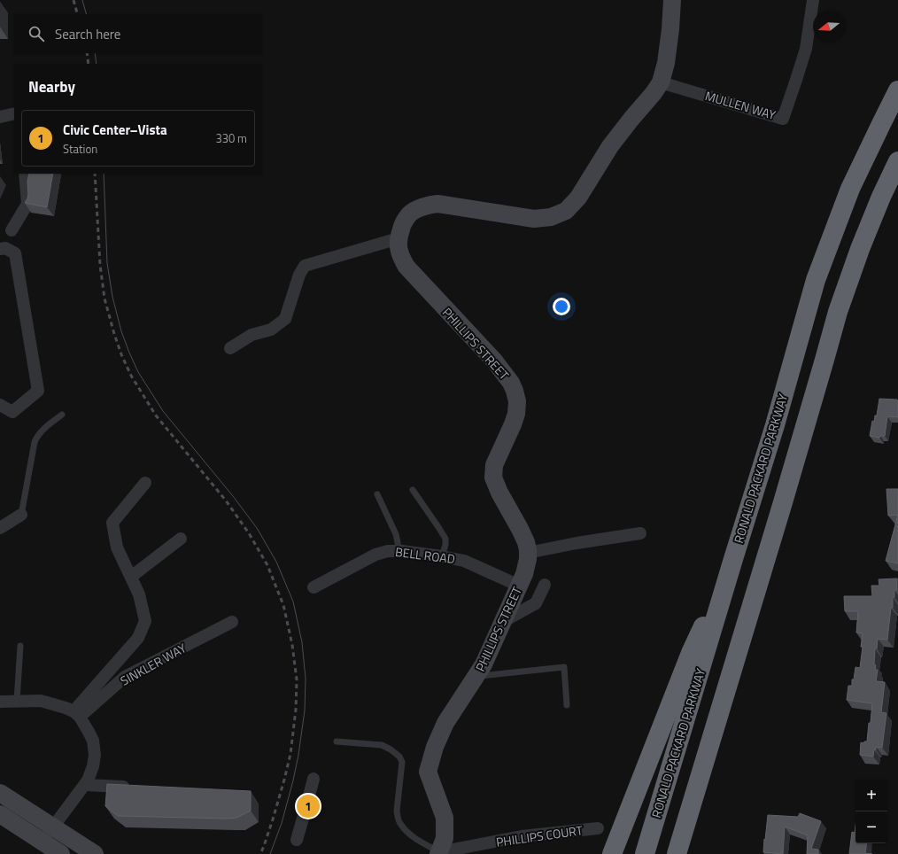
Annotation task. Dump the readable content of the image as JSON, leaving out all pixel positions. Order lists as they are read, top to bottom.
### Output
{
  "streets": {
    "highway": ["RONALD PACKARD PARKWAY"],
    "street": [
      "MULLEN WAY",
      "PHILLIPS STREET",
      "BELL ROAD",
      "SINKLER WAY",
      "PHILLIPS COURT"
    ]
  },
  "crossings": [
    ["MULLEN WAY", "PHILLIPS STREET"],
    ["PHILLIPS STREET", "BELL ROAD"],
    ["PHILLIPS STREET", "PHILLIPS COURT"]
  ],
  "north": "left",
  "page": {
    "search": "Search here",
    "heading": "Nearby",
    "list": [
      {
        "mark": "1",
        "name": "Civic Center–Vista",
        "note": "Station",
        "value": "330 m"
      }
    ],
    "map_buttons": ["+", "−"],
    "pins": "1"
  }
}
